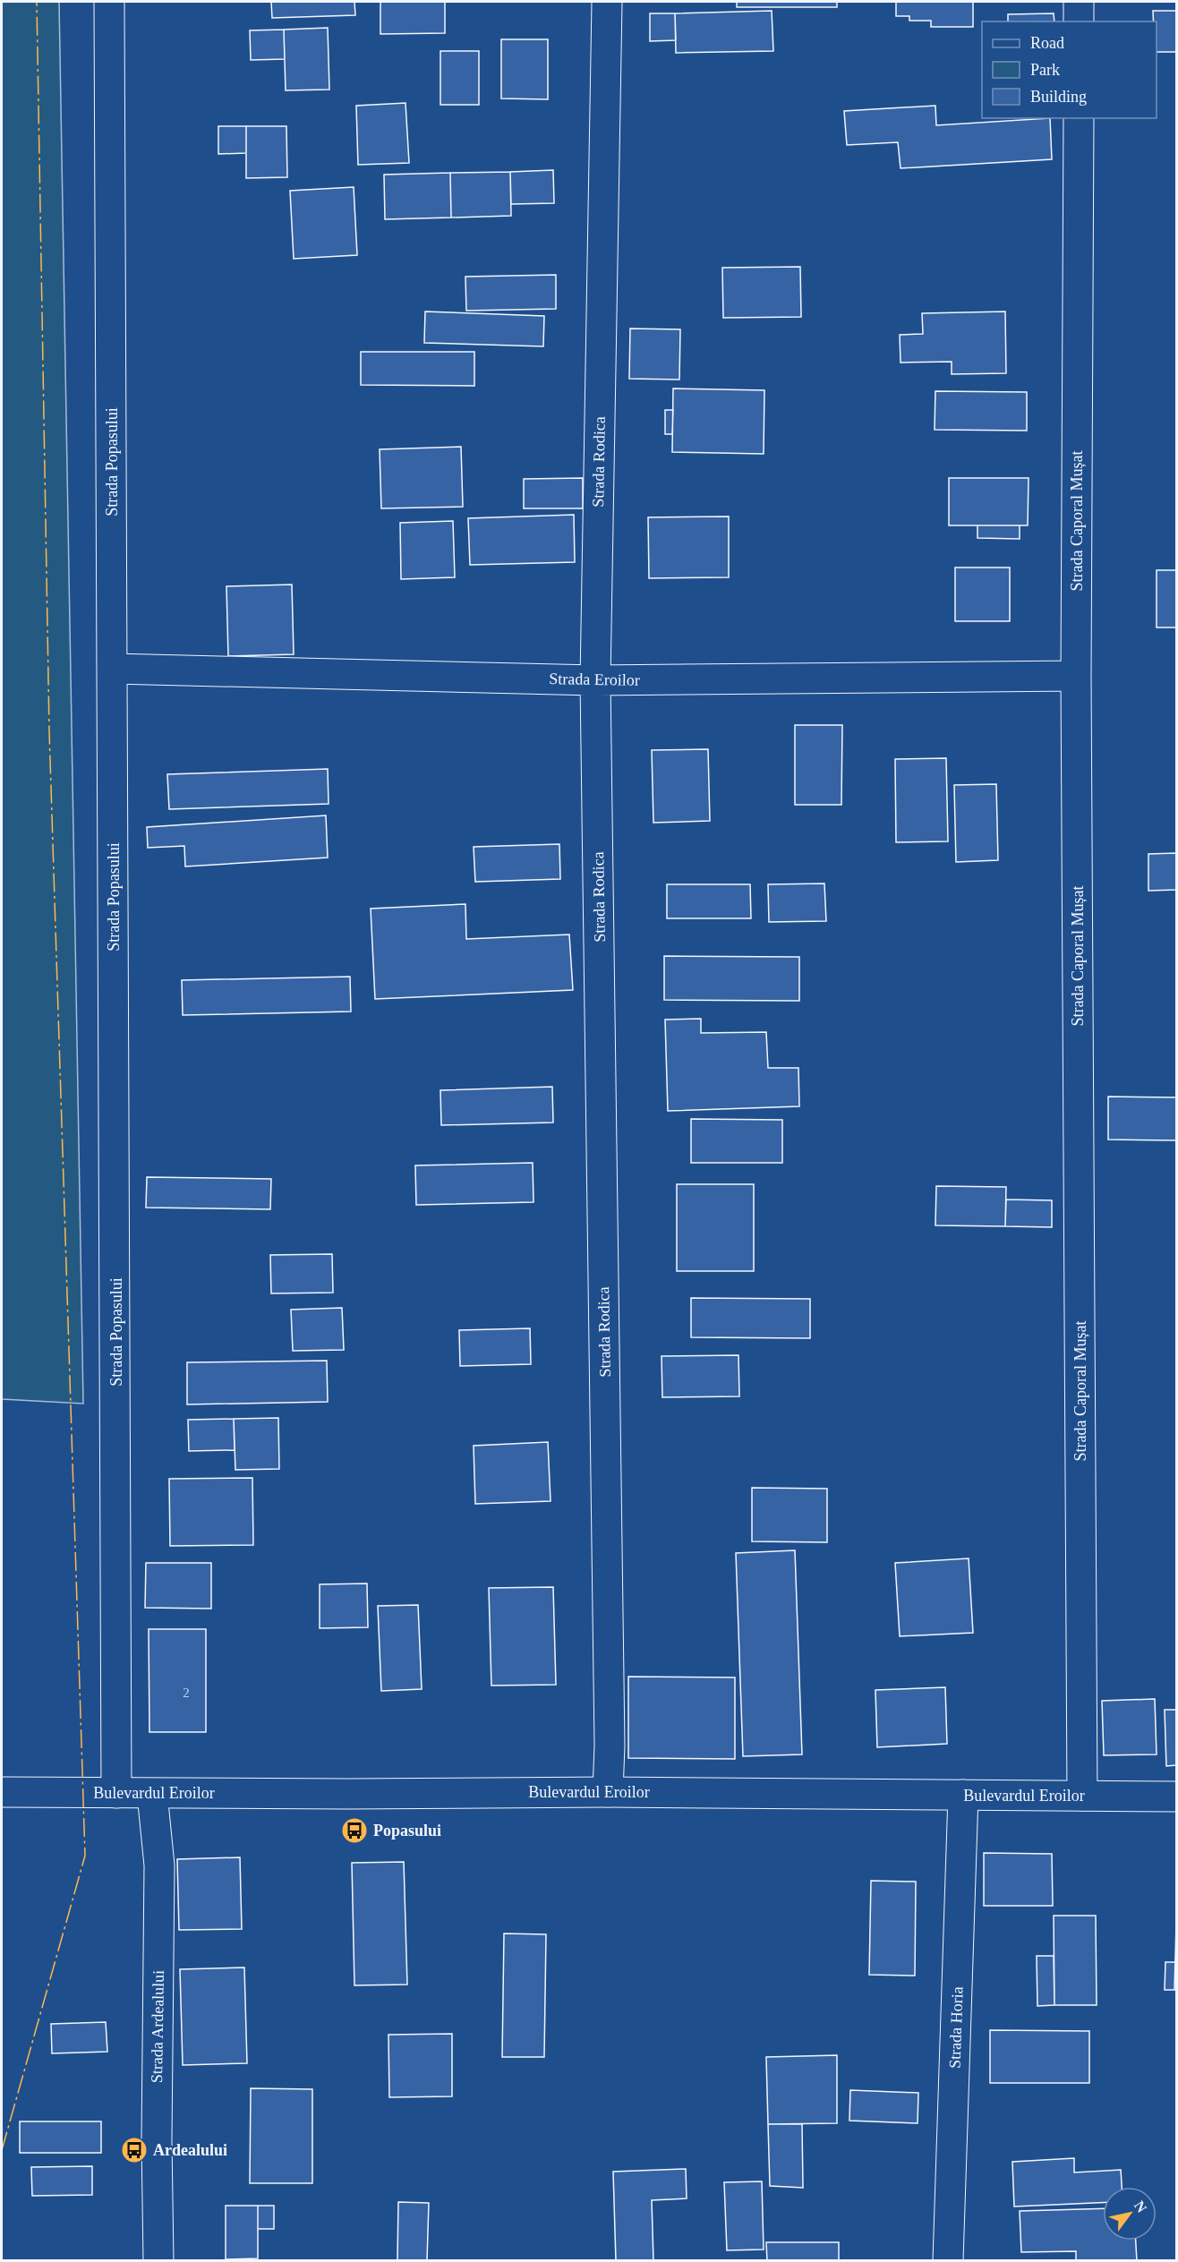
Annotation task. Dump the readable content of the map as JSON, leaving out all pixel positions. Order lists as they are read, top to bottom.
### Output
{
  "streets": {
    "street": [
      "Strada Popasului",
      "Strada Rodica",
      "Strada Caporal Mușat",
      "Strada Eroilor",
      "Bulevardul Eroilor",
      "Strada Ardealului",
      "Strada Horia"
    ]
  },
  "crossings": [
    ["Strada Popasului", "Strada Eroilor"],
    ["Strada Popasului", "Bulevardul Eroilor"],
    ["Strada Rodica", "Strada Eroilor"],
    ["Strada Rodica", "Bulevardul Eroilor"],
    ["Strada Caporal Mușat", "Strada Eroilor"],
    ["Strada Caporal Mușat", "Bulevardul Eroilor"],
    ["Bulevardul Eroilor", "Strada Ardealului"],
    ["Bulevardul Eroilor", "Strada Horia"]
  ],
  "places": {
    "bus stop": ["Popasului", "Ardealului"]
  },
  "house_numbers": ["2"],
  "legend": ["Road", "Park", "Building"],
  "north": "top right"
}
